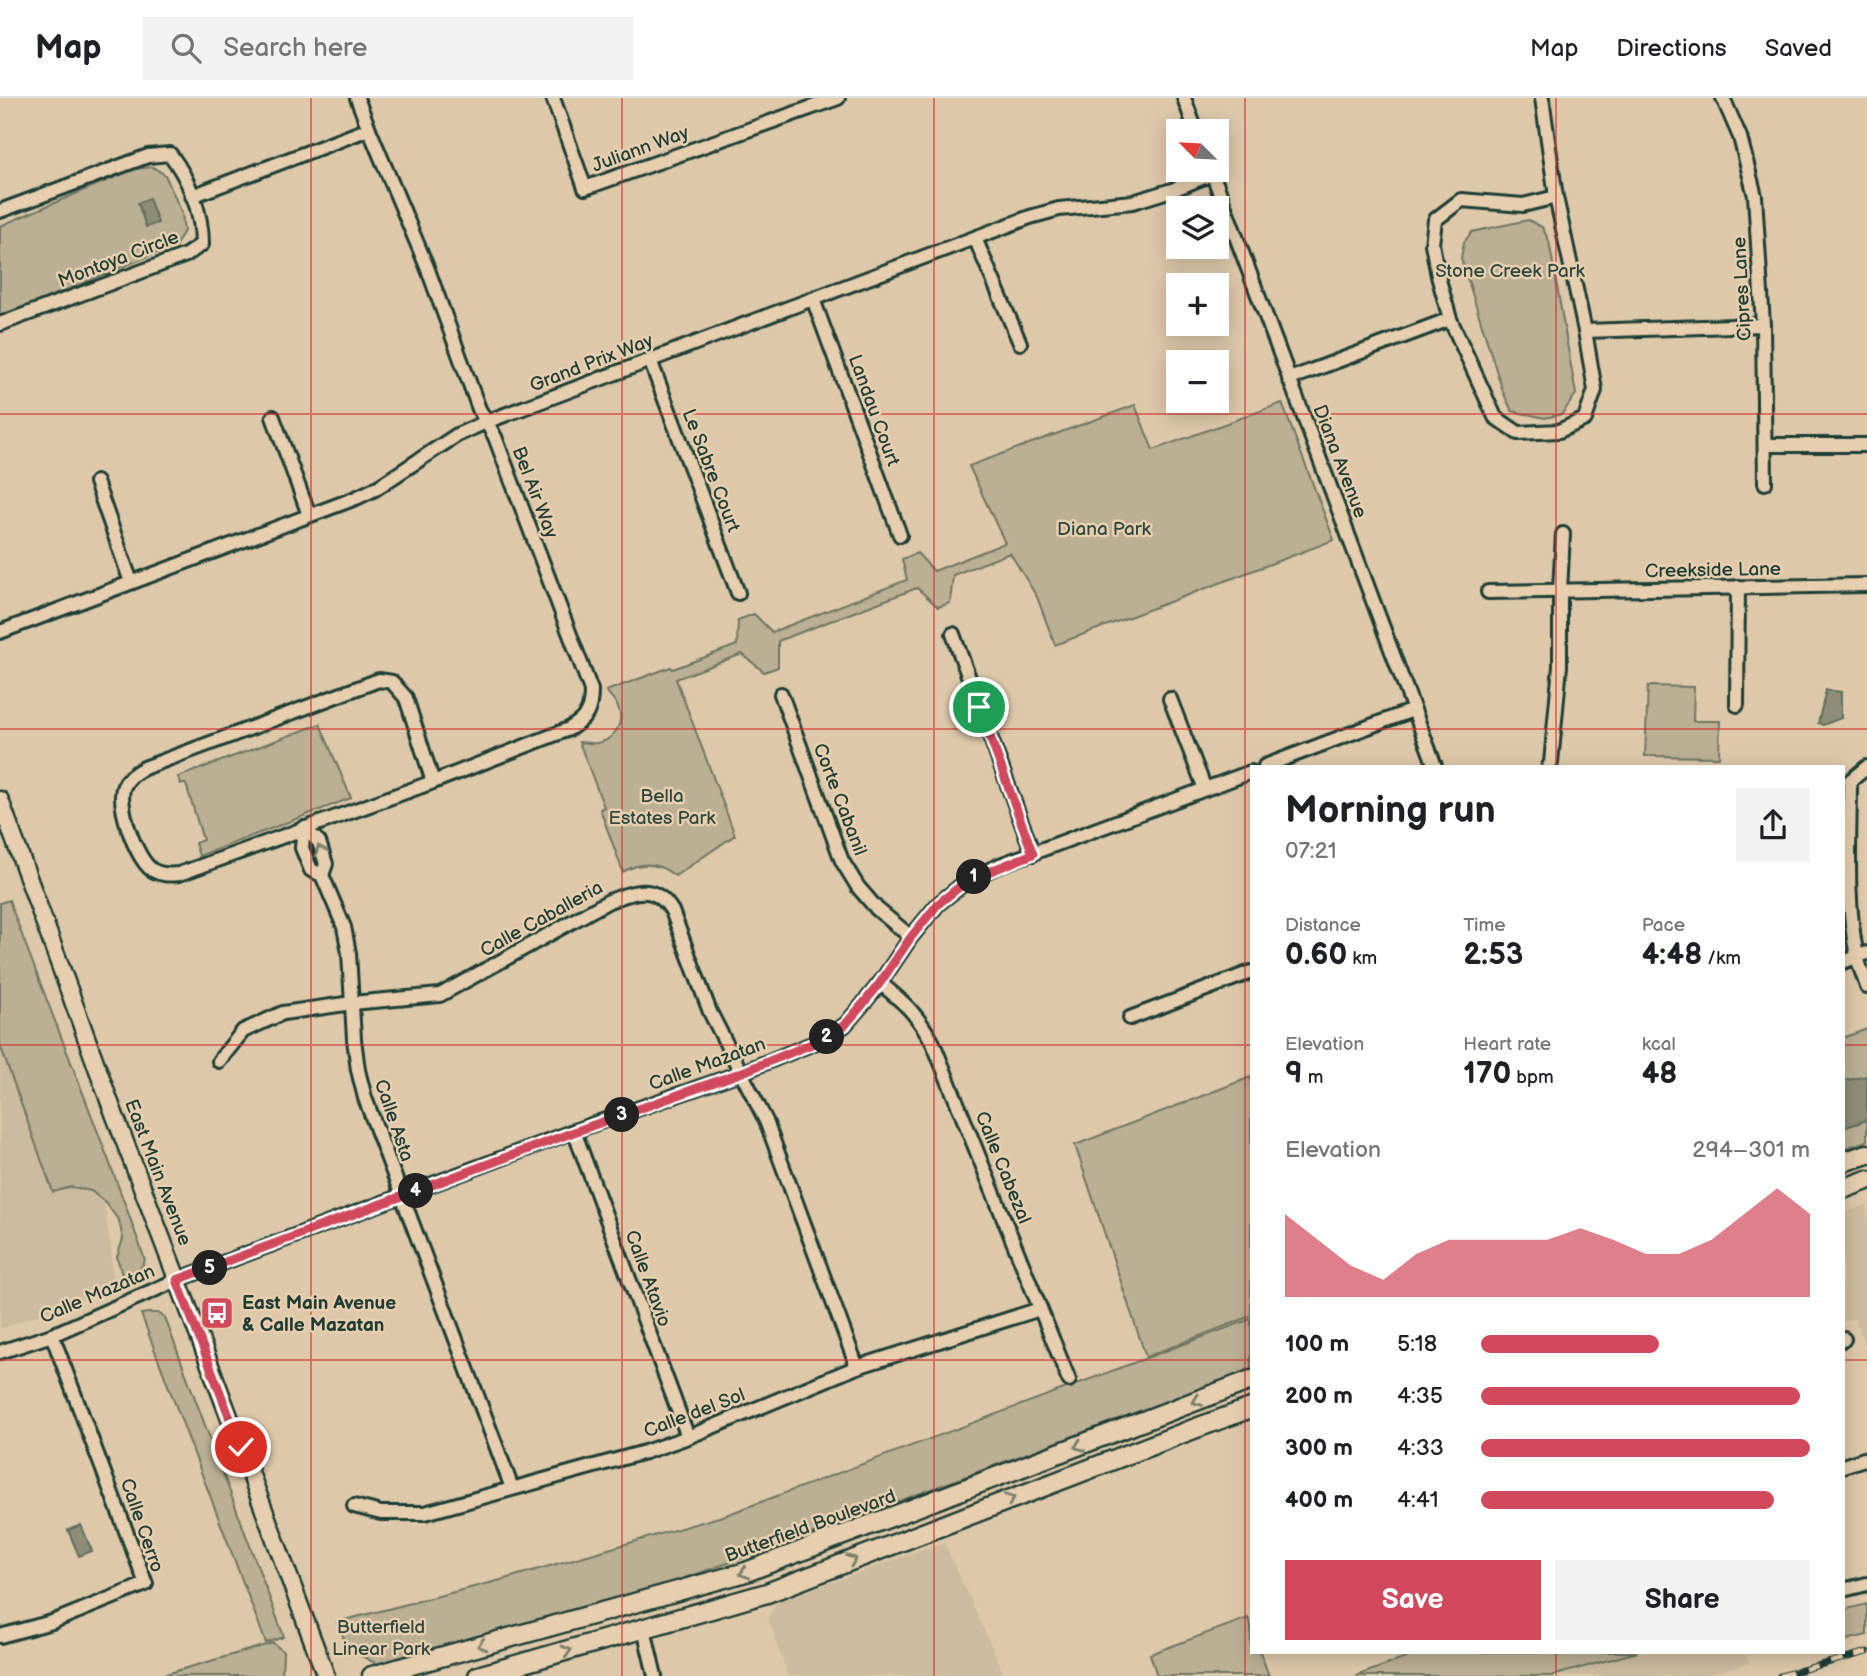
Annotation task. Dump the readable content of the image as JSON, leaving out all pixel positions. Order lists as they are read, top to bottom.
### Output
{
  "streets": {
    "main road": ["East Main Avenue", "Butterfield Boulevard"],
    "street": [
      "Juliann Way",
      "Montoya Circle",
      "Cipres Lane",
      "Grand Prix Way",
      "Landau Court",
      "Diana Avenue",
      "Le Sabre Court",
      "Bel Air Way",
      "Creekside Lane",
      "Corte Cabanil",
      "Calle Caballeria",
      "Calle Mazatan",
      "Calle Asta",
      "Calle Cabezal",
      "Calle Atavio",
      "Calle del Sol",
      "Calle Cerro"
    ]
  },
  "crossings": [
    ["Grand Prix Way", "Landau Court"],
    ["Grand Prix Way", "Le Sabre Court"],
    ["Grand Prix Way", "Bel Air Way"],
    ["Bel Air Way", "Calle Asta"],
    ["Corte Cabanil", "Calle Mazatan"],
    ["Calle Caballeria", "Calle Mazatan"],
    ["Calle Caballeria", "Calle Asta"],
    ["Calle Caballeria", "Calle del Sol"],
    ["Calle Mazatan", "Calle Asta"],
    ["Calle Mazatan", "Calle Cabezal"],
    ["Calle Mazatan", "East Main Avenue"],
    ["Calle Mazatan", "Calle Atavio"],
    ["Calle Mazatan", "Calle Cerro"],
    ["Calle Asta", "Calle del Sol"],
    ["Calle Cabezal", "Calle del Sol"],
    ["Calle Atavio", "Calle del Sol"]
  ],
  "parks": [
    "Stone Creek Park",
    "Diana Park",
    "Bella Estates Park",
    "Butterfield Linear Park"
  ],
  "places": {
    "bus stop": ["East Main Avenue & Calle Mazatan"]
  },
  "north": "top left",
  "page": {
    "header": "Map",
    "search": "Search here",
    "nav": ["Map", "Directions", "Saved"],
    "map_buttons": ["+", "−"],
    "heading": ["Morning run", "07:21"],
    "pins": [
      "1",
      "2",
      "3",
      "4",
      "5"
    ],
    "stats": [
      ["Distance", "0.60 km"],
      ["Time", "2:53"],
      ["Pace", "4:48 /km"],
      ["Elevation", "9 m"],
      ["Heart rate", "170 bpm"],
      ["kcal", "48"]
    ],
    "chart": ["Elevation", "294–301 m"],
    "list": [
      {
        "name": "100 m",
        "note": "5:18"
      },
      {
        "name": "200 m",
        "note": "4:35"
      },
      {
        "name": "300 m",
        "note": "4:33"
      },
      {
        "name": "400 m",
        "note": "4:41"
      }
    ],
    "buttons": ["Save", "Share"]
  }
}
